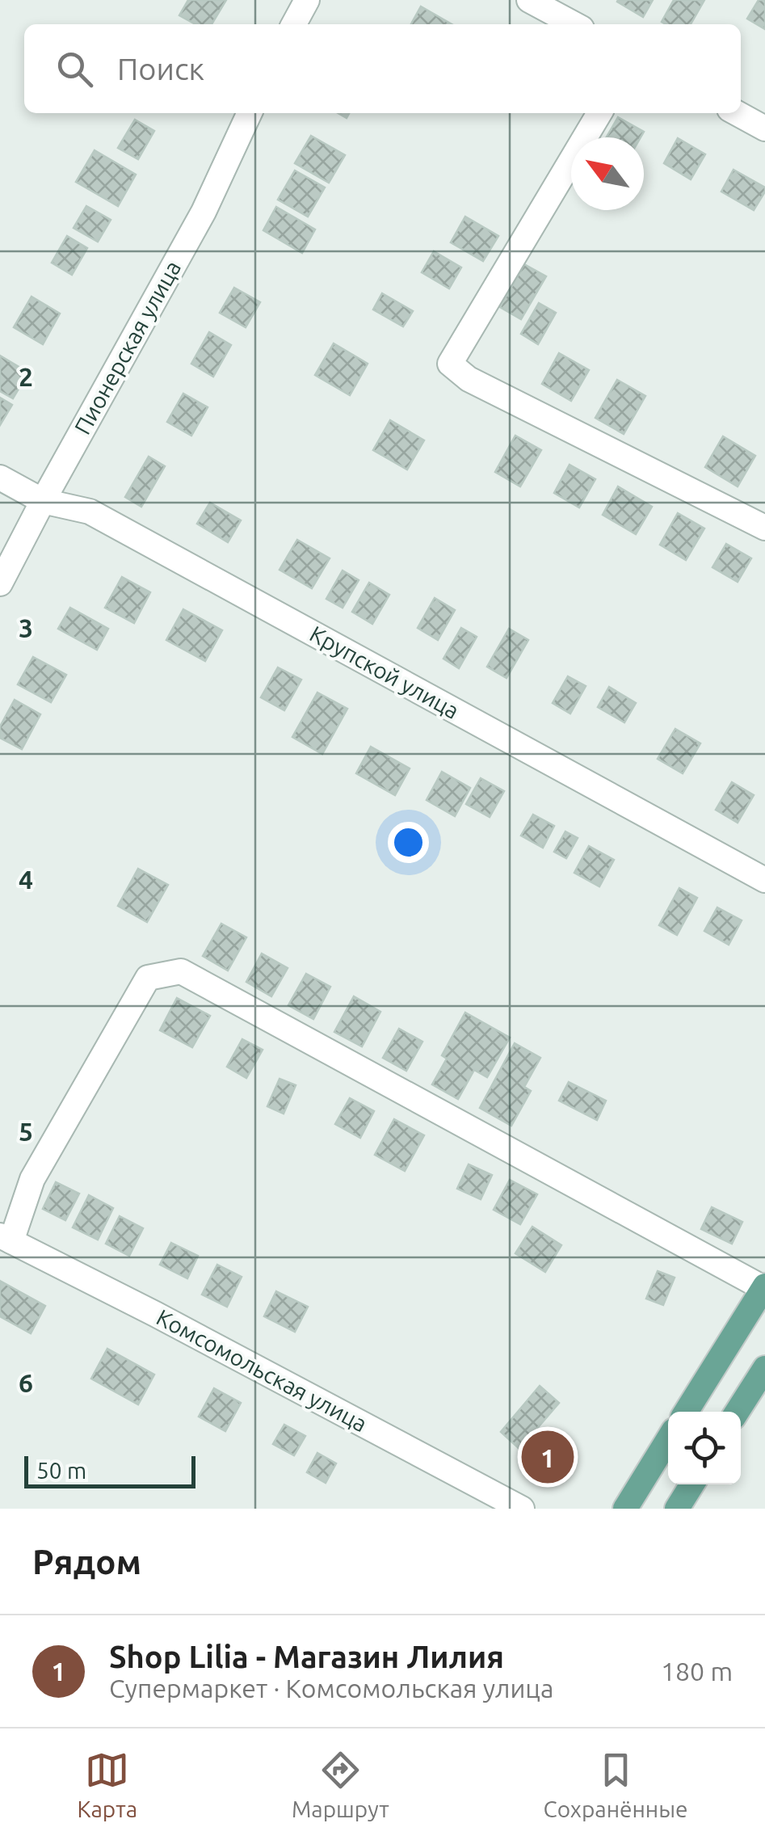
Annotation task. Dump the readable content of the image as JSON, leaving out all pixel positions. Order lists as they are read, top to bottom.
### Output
{
  "streets": {
    "street": ["Пионерская улица", "Крупской улица", "Комсомольская улица"]
  },
  "crossings": [
    ["Пионерская улица", "Крупской улица"]
  ],
  "scale_bar": "50 m",
  "north": "top left",
  "page": {
    "search": "Поиск",
    "pins": "1",
    "scale": "50 m",
    "heading": "Рядом",
    "list": [
      {
        "mark": "1",
        "name": "Shop Lilia - Магазин Лилия",
        "note": "Супермаркет · Комсомольская улица",
        "value": "180 m"
      }
    ],
    "nav": ["Карта", "Маршрут", "Сохранённые"]
  },
  "grid": {
    "rows": [
      "2",
      "3",
      "4",
      "5",
      "6"
    ]
  }
}
